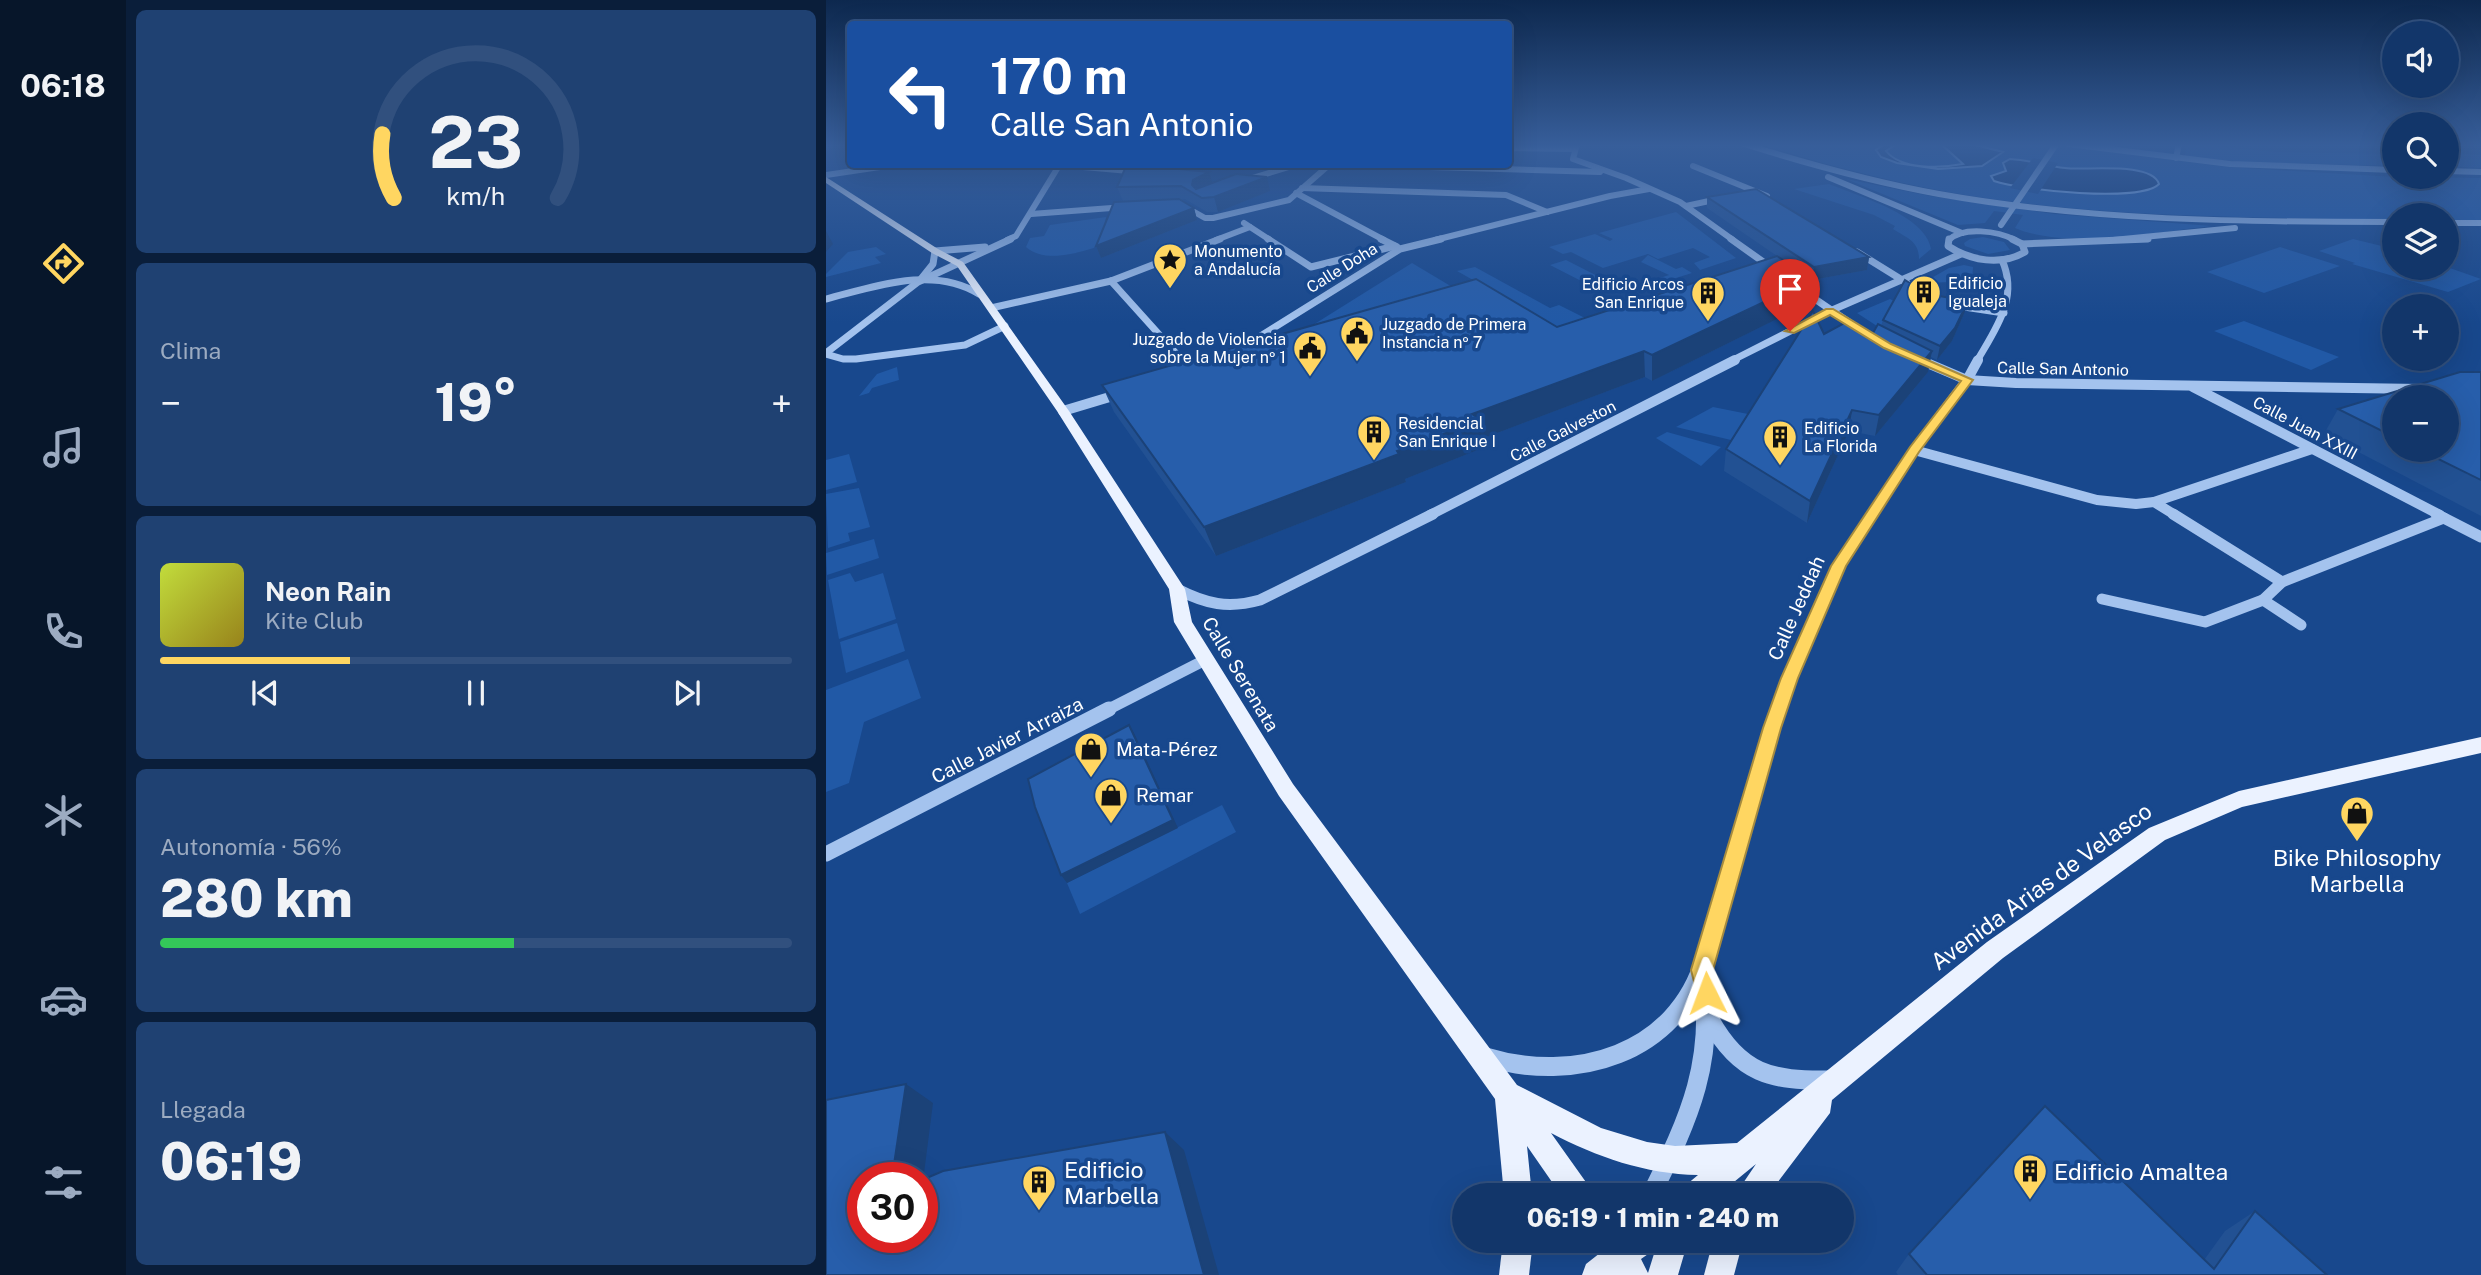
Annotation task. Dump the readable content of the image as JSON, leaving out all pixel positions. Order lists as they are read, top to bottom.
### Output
{
  "streets": {
    "main road": ["Calle Serenata", "Avenida Arias de Velasco"],
    "street": [
      "Calle Doha",
      "Calle San Antonio",
      "Calle Juan XXIII",
      "Calle Galveston",
      "Calle Jeddah",
      "Calle Javier Arraiza"
    ]
  },
  "crossings": [
    ["Calle San Antonio", "Calle Juan XXIII"],
    ["Calle San Antonio", "Calle Jeddah"],
    ["Calle Galveston", "Calle Serenata"],
    ["Calle Jeddah", "Calle Serenata"],
    ["Calle Jeddah", "Avenida Arias de Velasco"],
    ["Calle Serenata", "Calle Javier Arraiza"]
  ],
  "places": {
    "place": ["Monumento a Andalucía"],
    "building": [
      "Edificio Igualeja",
      "Edificio Arcos San Enrique",
      "Residencial San Enrique I",
      "Edificio La Florida",
      "Edificio Amaltea",
      "Edificio Marbella"
    ],
    "public building": ["Juzgado de Primera Instancia nº 7", "Juzgado de Violencia sobre la Mujer nº 1"],
    "shop": ["Mata-Pérez", "Remar", "Bike Philosophy Marbella"]
  },
  "page": {
    "tabs": "06:18",
    "map_buttons": ["+", "−"],
    "turn": ["170 m", "Calle San Antonio"],
    "tile": [
      "Clima",
      ["Autonomía · 56%", "280 km"],
      ["Llegada", "06:19"]
    ],
    "heat": ["−", "19°", "+"],
    "song": ["Neon Rain", "Kite Club"],
    "limit": "30",
    "trip": "06:19 · 1 min · 240 m",
    "gauge": ["23", "km/h"]
  }
}
